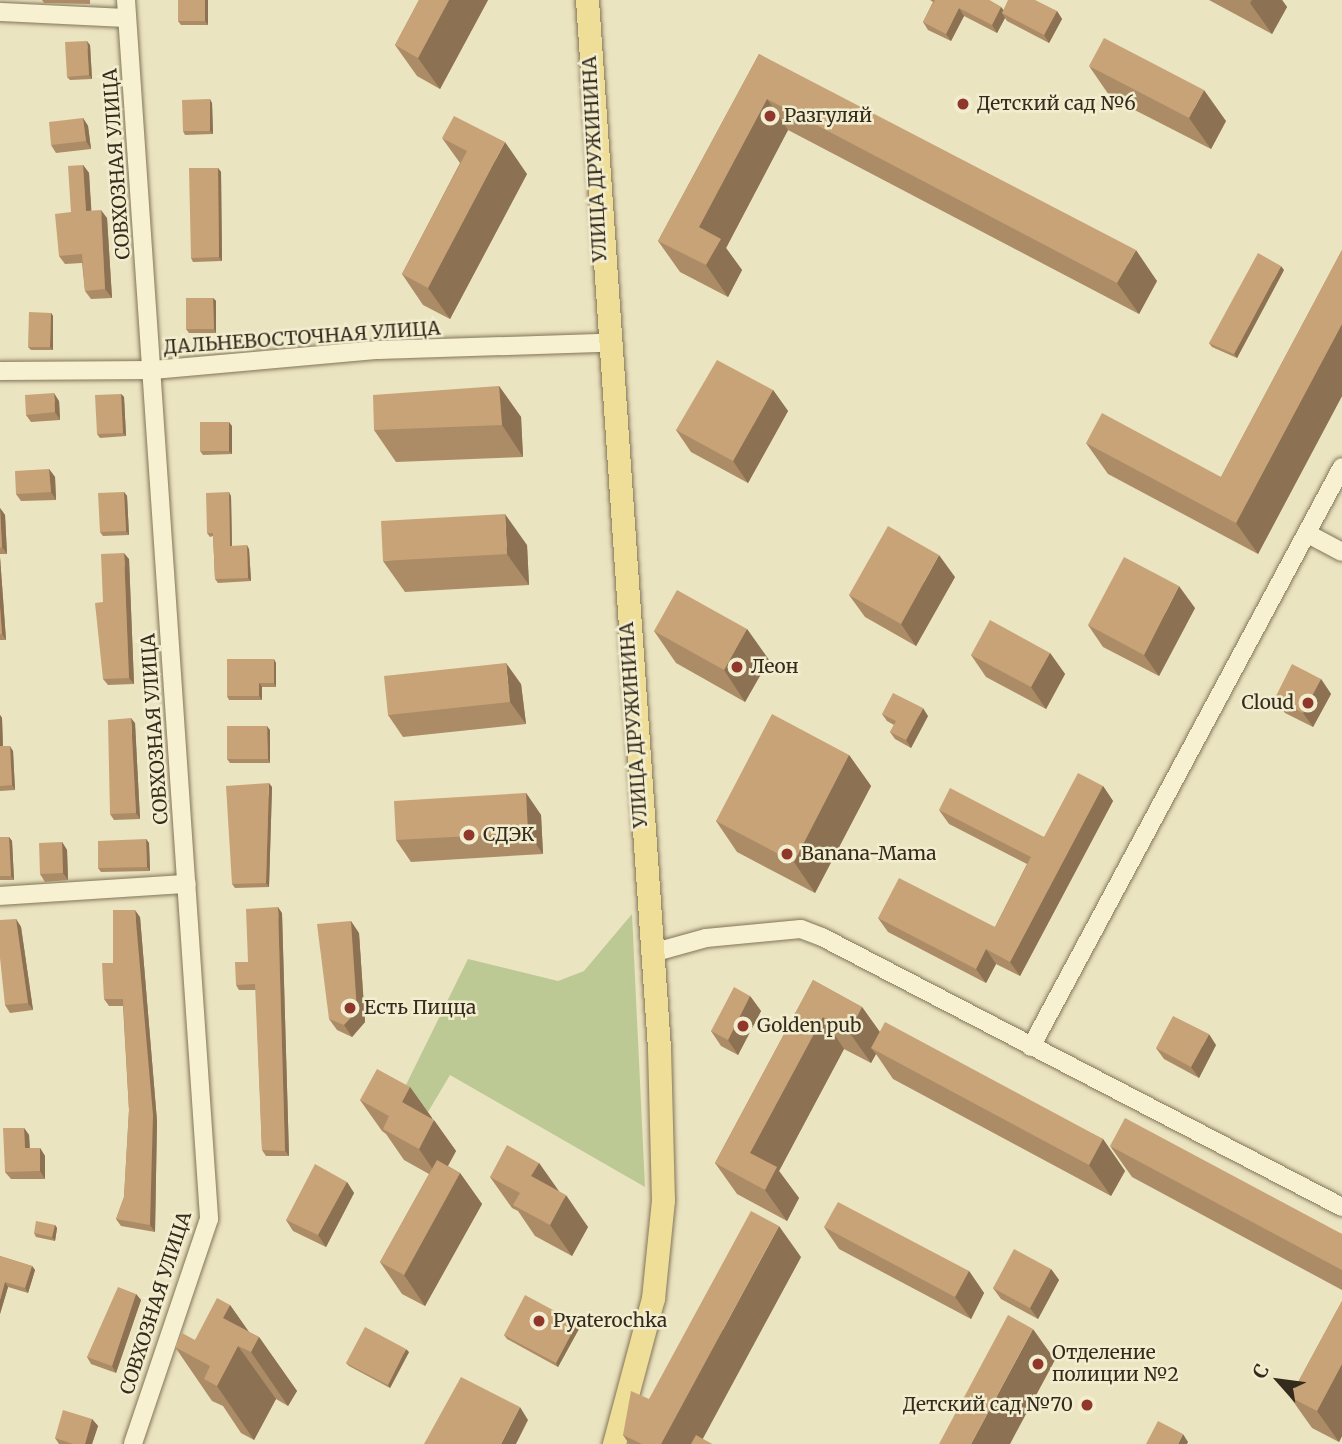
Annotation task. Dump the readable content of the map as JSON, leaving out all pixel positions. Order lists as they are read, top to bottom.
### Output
{
  "streets": {
    "main road": ["УЛИЦА ДРУЖИНИНА"],
    "street": ["СОВХОЗНАЯ УЛИЦА", "ДАЛЬНЕВОСТОЧНАЯ УЛИЦА"]
  },
  "crossings": [
    ["УЛИЦА ДРУЖИНИНА", "ДАЛЬНЕВОСТОЧНАЯ УЛИЦА"],
    ["СОВХОЗНАЯ УЛИЦА", "ДАЛЬНЕВОСТОЧНАЯ УЛИЦА"]
  ],
  "places": [
    "Детский сад №6",
    "Разгуляй",
    "Леон",
    "Cloud",
    "СДЭК",
    "Banana-Mama",
    "Есть Пицца",
    "Golden pub",
    "Pyaterochka",
    "Отделение полиции №2",
    "Детский сад №70"
  ],
  "north": "top left"
}
